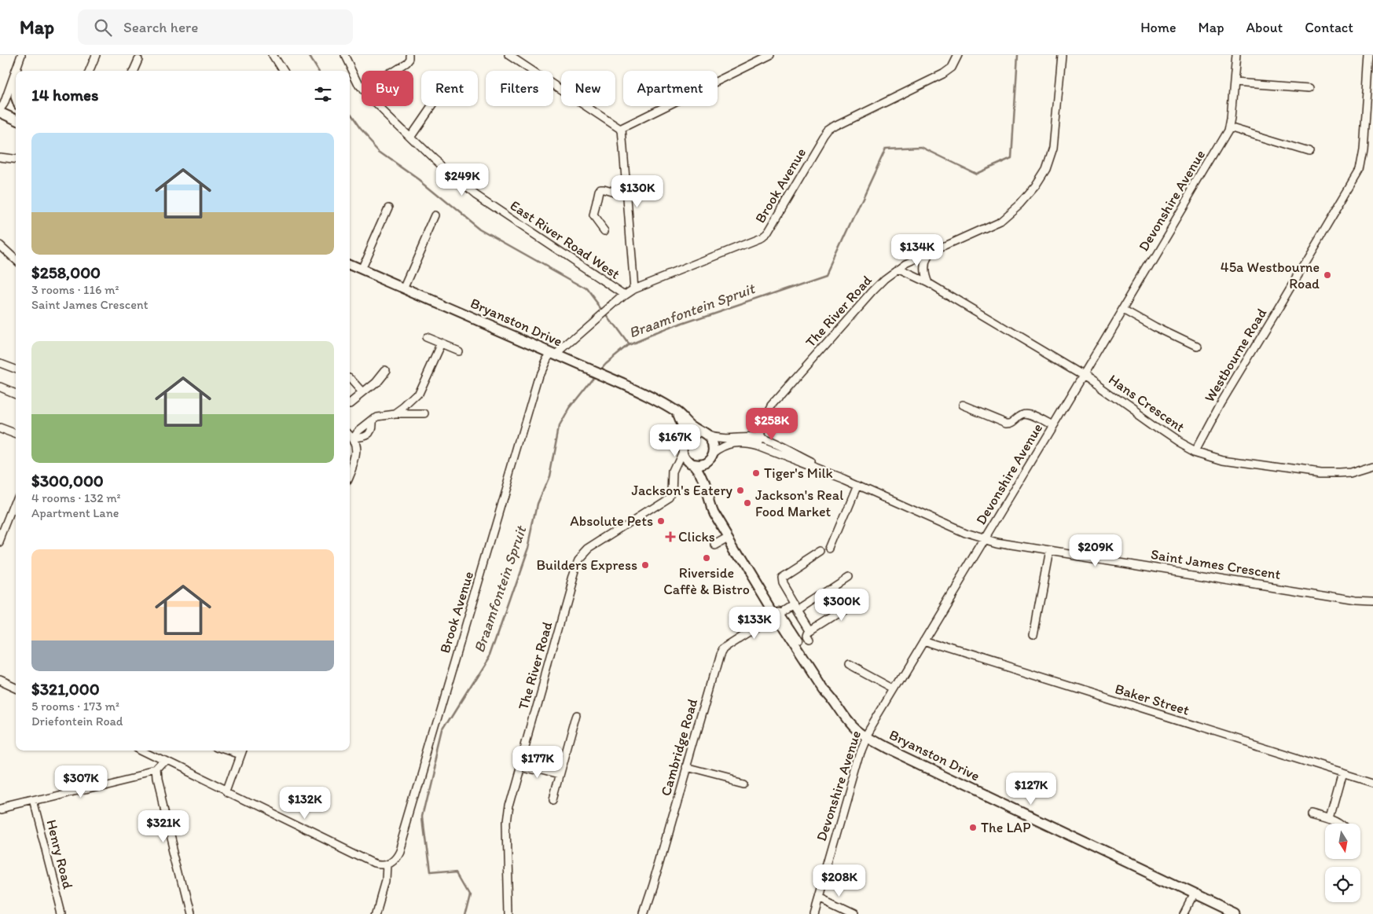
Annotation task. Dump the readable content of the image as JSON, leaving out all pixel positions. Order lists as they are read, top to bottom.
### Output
{
  "streets": {
    "main road": ["Bryanston Drive"],
    "street": [
      "Brook Avenue",
      "Devonshire Avenue",
      "East River Road West",
      "The River Road",
      "Westbourne Road",
      "Hans Crescent",
      "Saint James Crescent",
      "Baker Street",
      "Cambridge Road",
      "Henry Road"
    ]
  },
  "crossings": [
    ["Brook Avenue", "East River Road West"],
    ["Brook Avenue", "Bryanston Drive"],
    ["Devonshire Avenue", "Bryanston Drive"],
    ["Devonshire Avenue", "Hans Crescent"],
    ["Devonshire Avenue", "Saint James Crescent"],
    ["Devonshire Avenue", "Baker Street"],
    ["The River Road", "Bryanston Drive"],
    ["The River Road", "Hans Crescent"],
    ["The River Road", "Saint James Crescent"],
    ["Bryanston Drive", "Saint James Crescent"],
    ["Bryanston Drive", "Cambridge Road"],
    ["Westbourne Road", "Hans Crescent"]
  ],
  "water": ["Braamfontein Spruit"],
  "places": {
    "other": [
      "45a Westbourne Road",
      "Tiger's Milk",
      "Jackson's Eatery",
      "Jackson's Real Food Market",
      "Absolute Pets",
      "Riverside Caffè & Bistro",
      "Builders Express",
      "The LAP"
    ],
    "health": ["Clicks"]
  },
  "north": "bottom",
  "page": {
    "header": "Map",
    "search": "Search here",
    "nav": [
      "Home",
      "Map",
      "About",
      "Contact"
    ],
    "chip": [
      "Buy",
      "Rent",
      "Filters",
      "New",
      "Apartment"
    ],
    "heading": "14 homes",
    "list": [
      {
        "name": "$258,000",
        "note": "3 rooms · 116 m² · Saint James Crescent"
      },
      {
        "name": "$300,000",
        "note": "4 rooms · 132 m² · Apartment Lane"
      },
      {
        "name": "$321,000",
        "note": "5 rooms · 173 m² · Driefontein Road"
      }
    ],
    "price": [
      "$249K",
      "$130K",
      "$134K",
      "$258K",
      "$167K",
      "$209K",
      "$300K",
      "$133K",
      "$177K",
      "$307K",
      "$127K",
      "$132K",
      "$321K",
      "$208K"
    ]
  }
}
